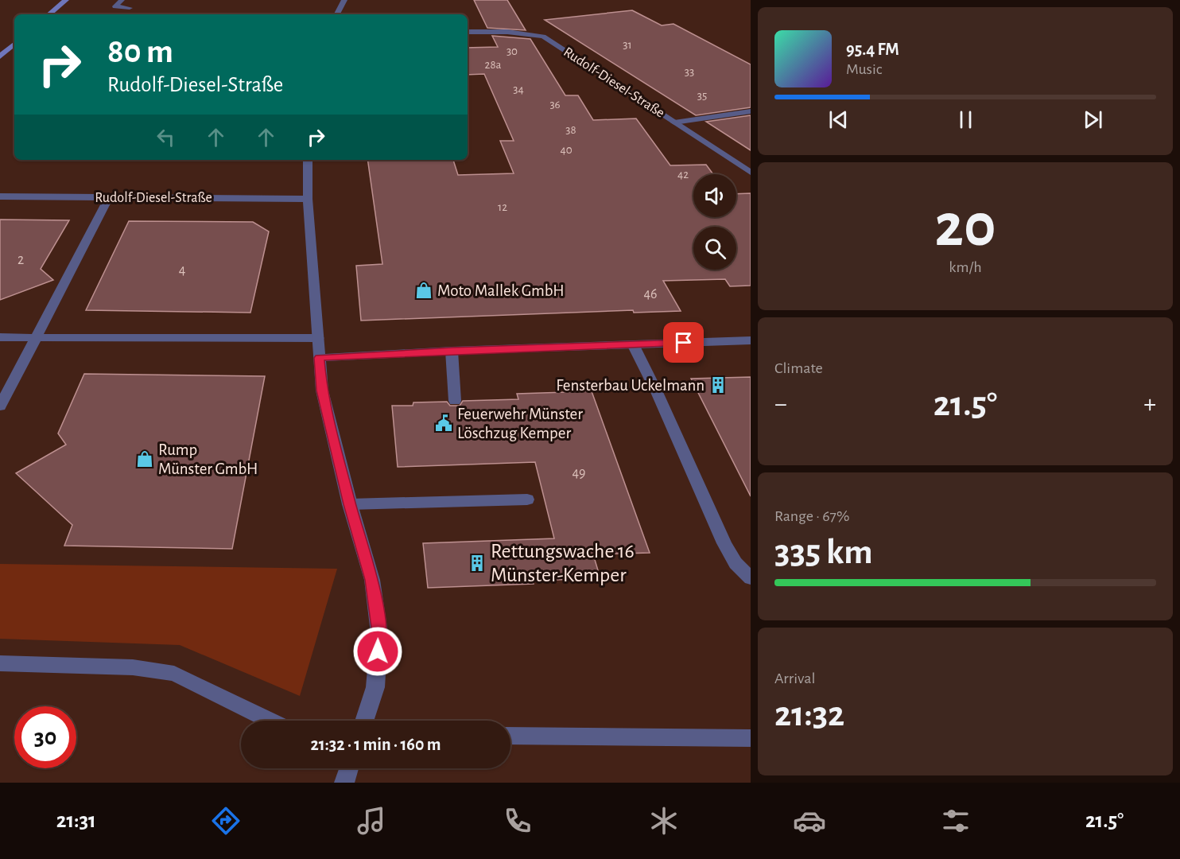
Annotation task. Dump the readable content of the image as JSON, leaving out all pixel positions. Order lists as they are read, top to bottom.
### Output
{
  "streets": {
    "street": ["Rudolf-Diesel-Straße"]
  },
  "places": {
    "shop": ["Moto Mallek GmbH", "Rump Münster GmbH"],
    "building": ["Fensterbau Uckelmann", "Rettungswache 16 Münster-Kemper"],
    "public building": ["Feuerwehr Münster Löschzug Kemper"]
  },
  "house_numbers": [
    "31",
    "30",
    "28a",
    "33",
    "34",
    "35",
    "36",
    "38",
    "40",
    "42",
    "12",
    "2",
    "4",
    "46",
    "49"
  ],
  "page": {
    "turn": ["80 m", "Rudolf-Diesel-Straße"],
    "song": ["95.4 FM", "Music"],
    "tile": [
      ["20", "km/h"],
      "Climate",
      ["Range · 67%", "335 km"],
      ["Arrival", "21:32"]
    ],
    "heat": ["−", "21.5°", "+"],
    "limit": "30",
    "trip": "21:32 · 1 min · 160 m",
    "tabs": ["21:31", "21.5°"]
  }
}
